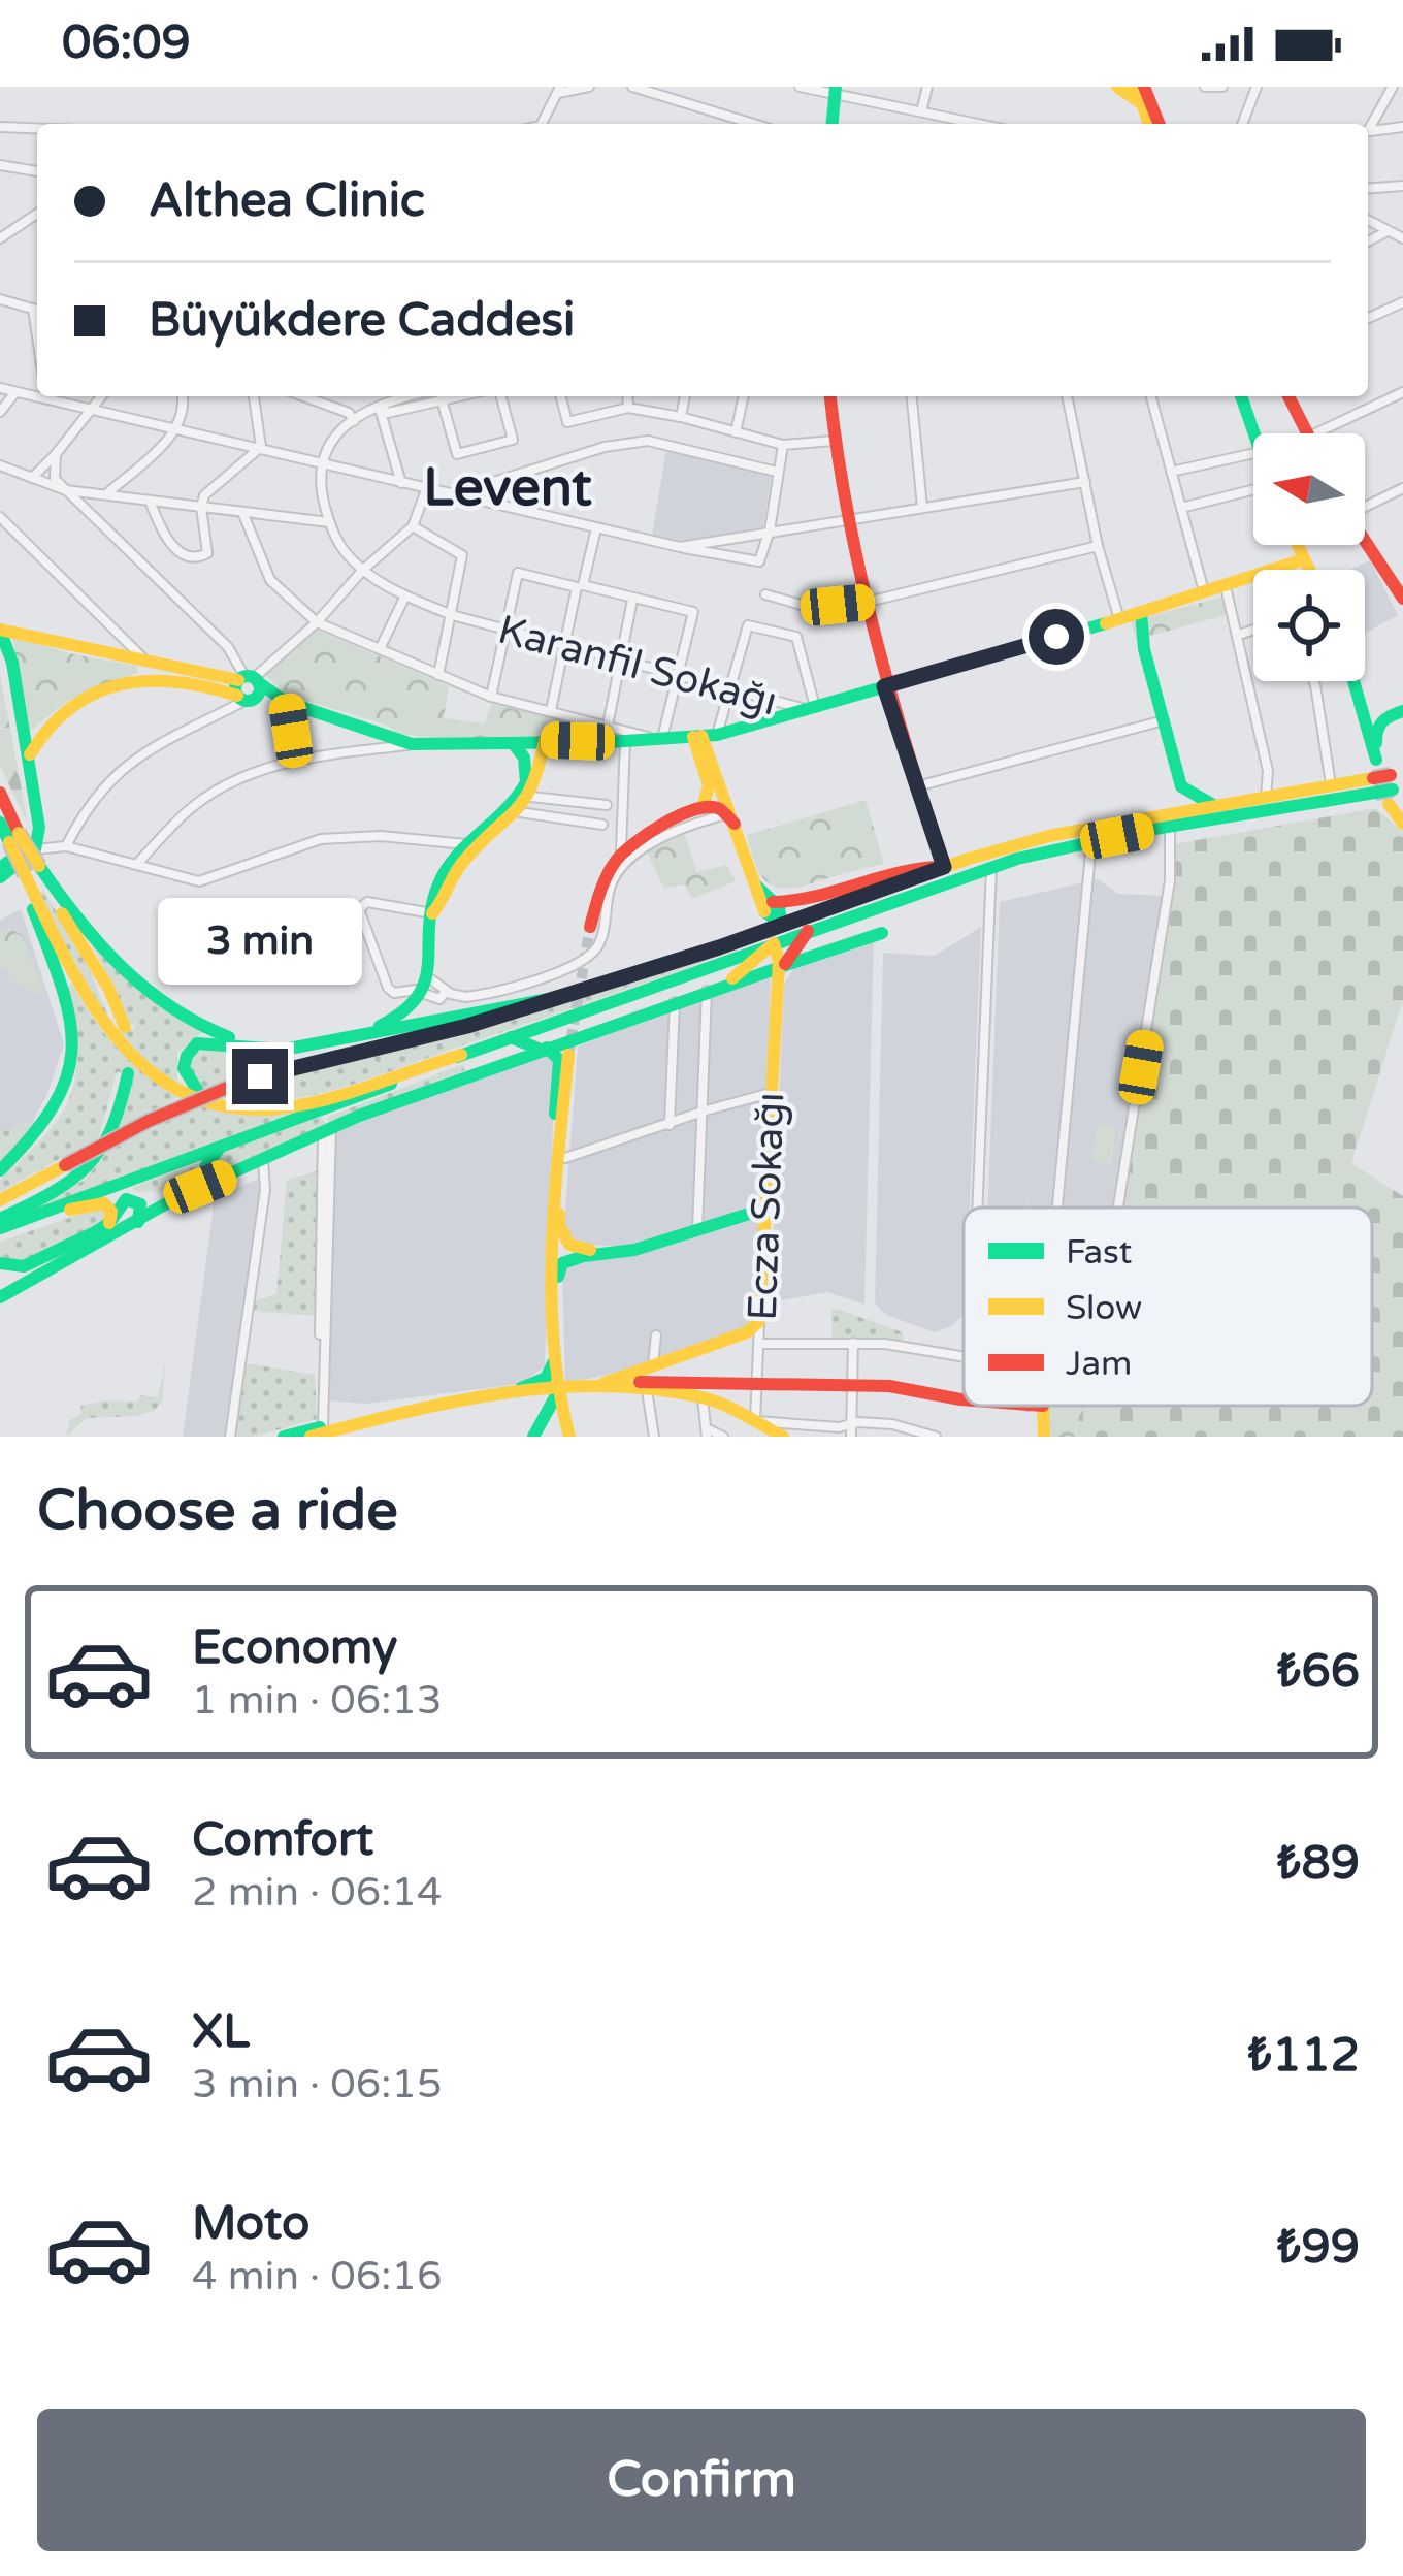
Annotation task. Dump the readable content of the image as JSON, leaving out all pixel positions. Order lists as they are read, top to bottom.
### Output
{
  "streets": {
    "main road": ["Karanfil Sokağı", "Ecza Sokağı"]
  },
  "districts": ["Levent"],
  "legend": ["Fast", "Slow", "Jam"],
  "north": "left",
  "page": {
    "status": "06:09",
    "banner": ["Althea Clinic", "Büyükdere Caddesi"],
    "bubble": "3 min",
    "heading": "Choose a ride",
    "list": [
      {
        "name": "Economy",
        "note": "1 min · 06:13",
        "value": "₺66"
      },
      {
        "name": "Comfort",
        "note": "2 min · 06:14",
        "value": "₺89"
      },
      {
        "name": "XL",
        "note": "3 min · 06:15",
        "value": "₺112"
      },
      {
        "name": "Moto",
        "note": "4 min · 06:16",
        "value": "₺99"
      }
    ],
    "buttons": "Confirm"
  }
}
